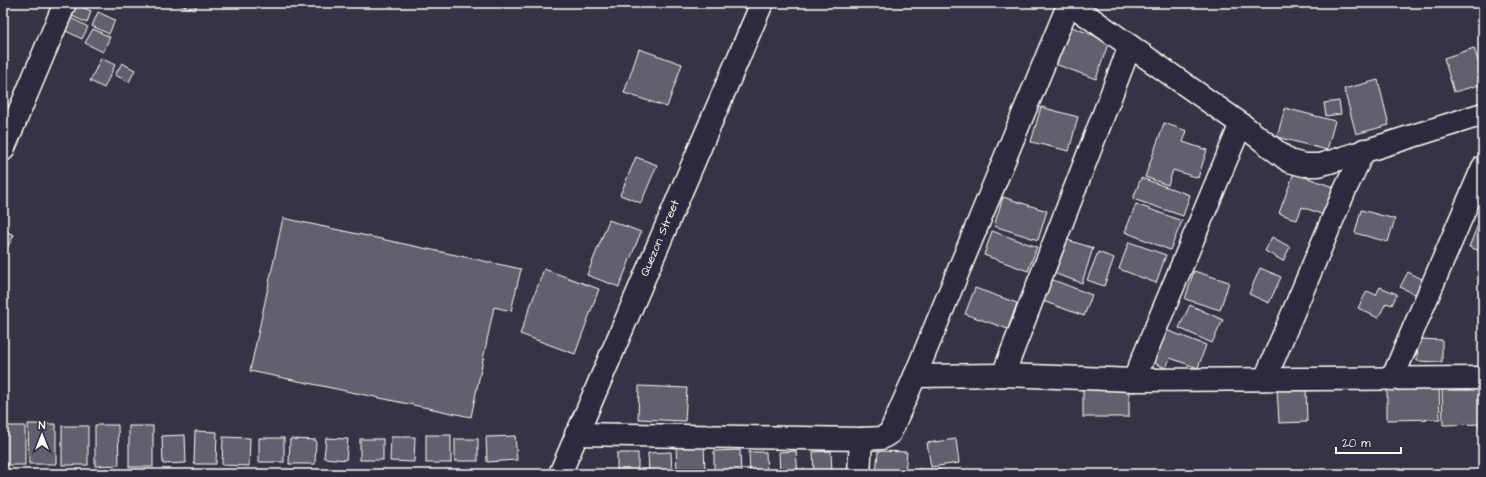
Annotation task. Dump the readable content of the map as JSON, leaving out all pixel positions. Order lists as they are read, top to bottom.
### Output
{
  "streets": {
    "street": ["Quezon Street"]
  },
  "scale_bar": "20 m",
  "north": "top"
}
